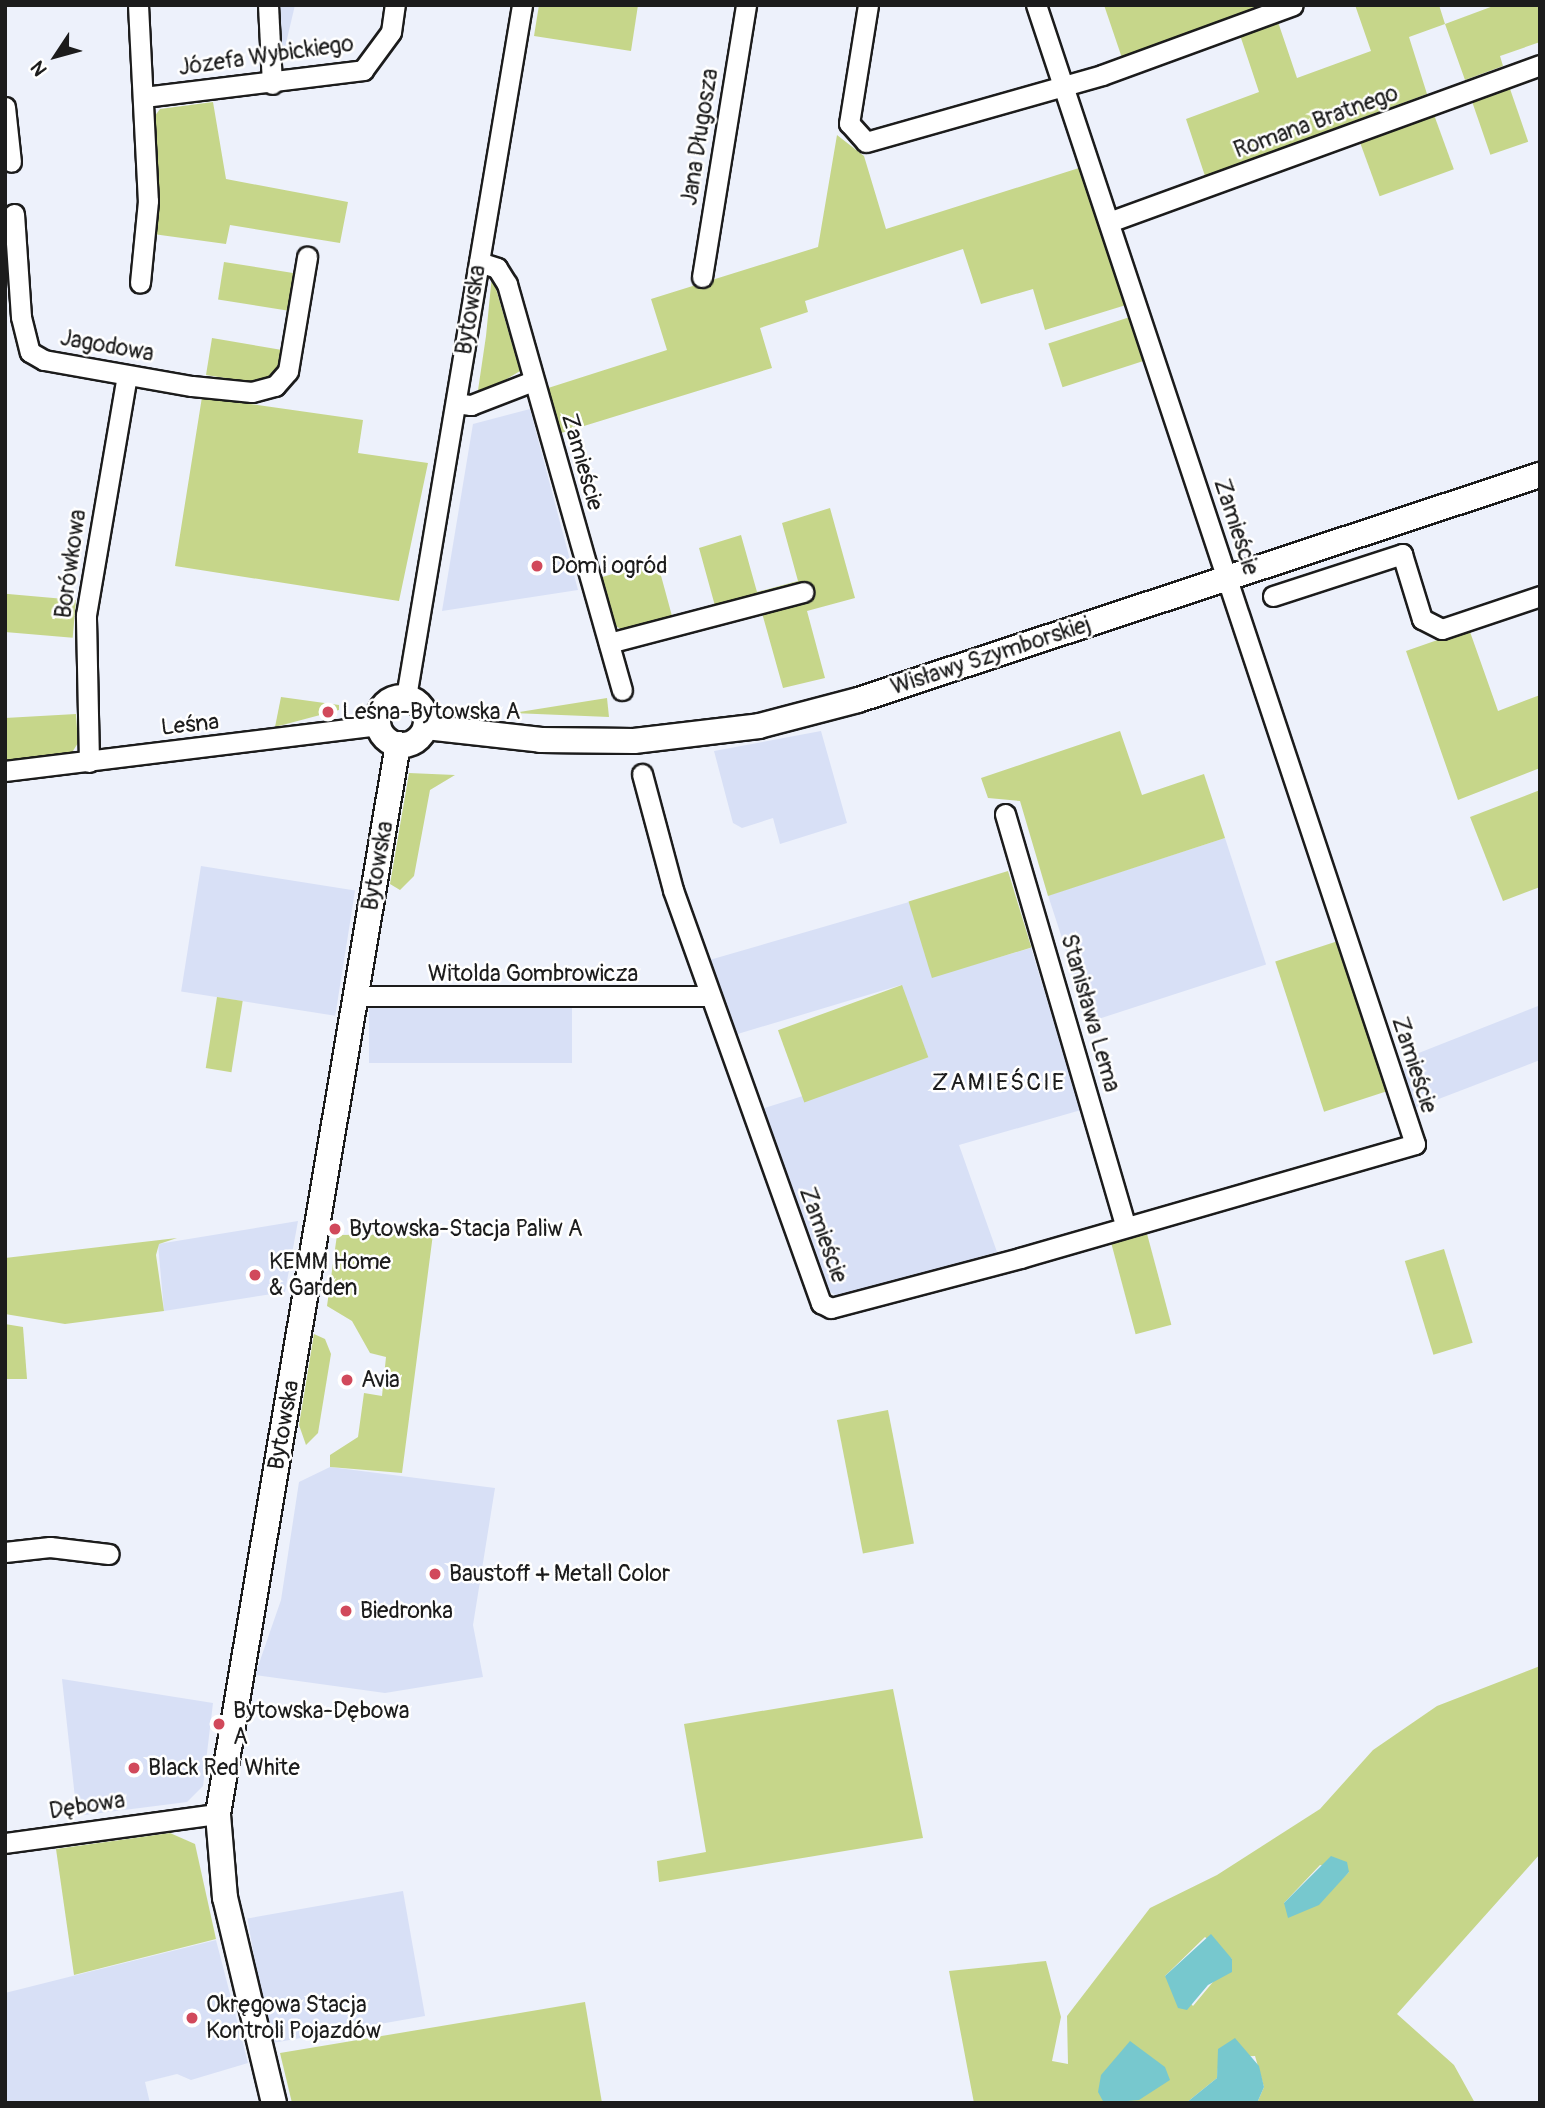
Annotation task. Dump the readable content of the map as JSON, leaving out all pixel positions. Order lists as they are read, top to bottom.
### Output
{
  "streets": {
    "main road": ["Bytowska", "Wisławy Szymborskiej"],
    "street": [
      "Józefa Wybickiego",
      "Romana Bratnego",
      "Jana Długosza",
      "Jagodowa",
      "Zamieście",
      "Borówkowa",
      "Leśna",
      "Witolda Gombrowicza",
      "Stanisława Lema",
      "Dębowa"
    ]
  },
  "crossings": [
    ["Romana Bratnego", "Zamieście"],
    ["Bytowska", "Zamieście"],
    ["Bytowska", "Wisławy Szymborskiej"],
    ["Bytowska", "Leśna"],
    ["Bytowska", "Witolda Gombrowicza"],
    ["Bytowska", "Dębowa"],
    ["Jagodowa", "Borówkowa"],
    ["Zamieście", "Wisławy Szymborskiej"],
    ["Zamieście", "Witolda Gombrowicza"],
    ["Zamieście", "Stanisława Lema"],
    ["Borówkowa", "Leśna"],
    ["Wisławy Szymborskiej", "Leśna"]
  ],
  "districts": ["ZAMIEŚCIE"],
  "places": [
    "Dom i ogród",
    "Leśna-Bytowska A",
    "Bytowska-Stacja Paliw A",
    "KEMM Home & Garden",
    "Avia",
    "Baustoff + Metall Color",
    "Biedronka",
    "Bytowska-Dębowa A",
    "Black Red White",
    "Okręgowa Stacja Kontroli Pojazdów"
  ],
  "north": "bottom left"
}
